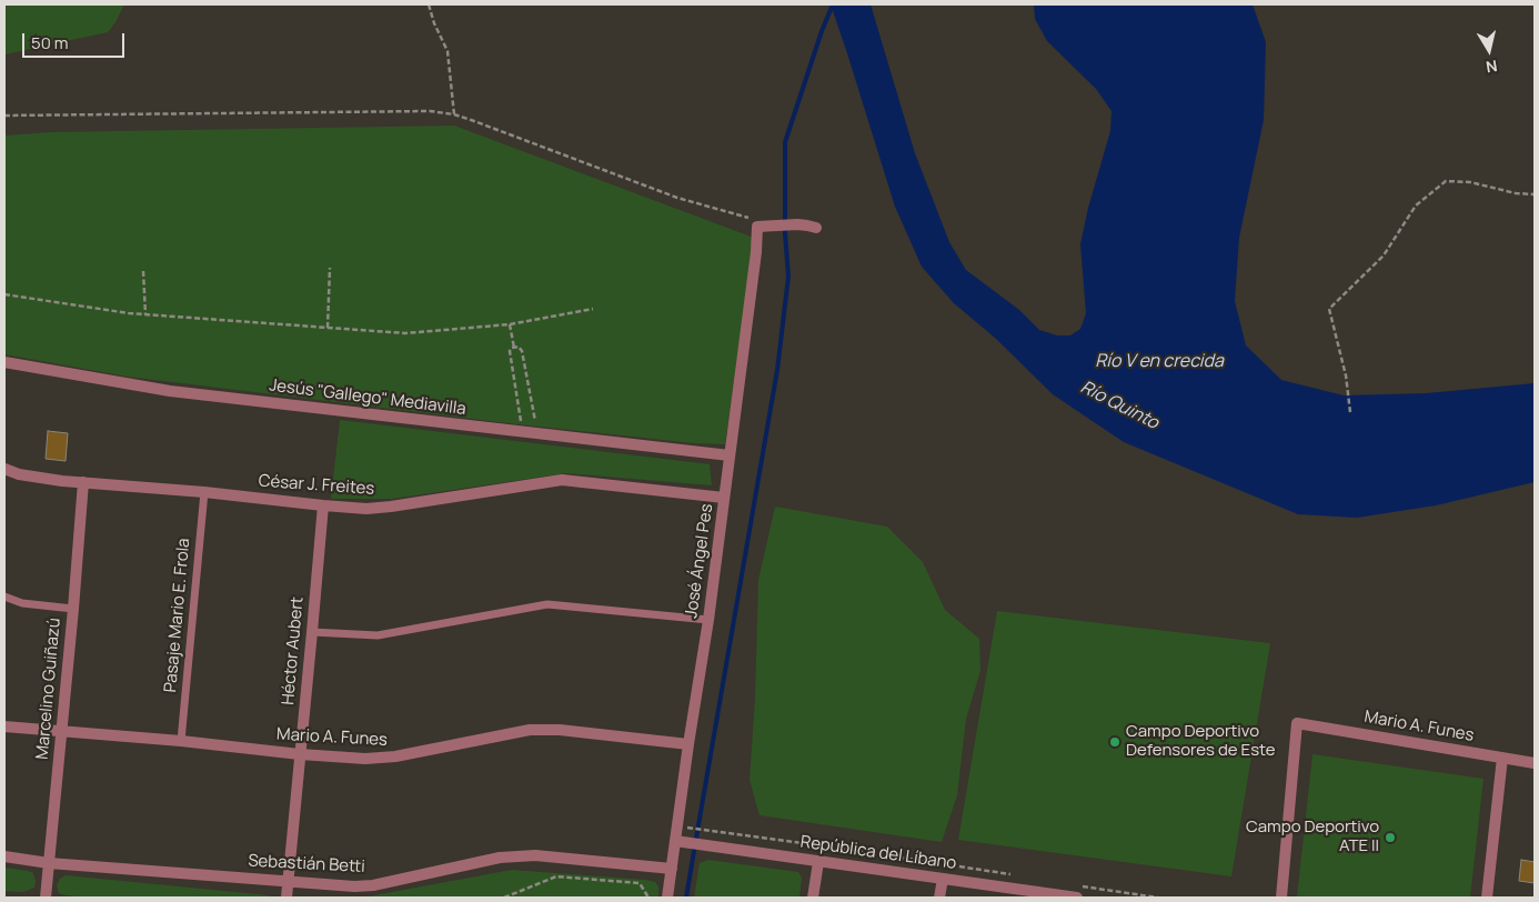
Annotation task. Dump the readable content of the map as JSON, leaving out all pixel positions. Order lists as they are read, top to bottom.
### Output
{
  "streets": {
    "street": [
      "Jesús \"Gallego\" Mediavilla",
      "César J. Freites",
      "José Ángel Pes",
      "Héctor Aubert",
      "Marcelino Guiñazú",
      "Mario A. Funes",
      "República del Líbano",
      "Sebastián Betti"
    ],
    "lane": ["Pasaje Mario E. Frola"]
  },
  "crossings": [
    ["Jesús \"Gallego\" Mediavilla", "José Ángel Pes"],
    ["César J. Freites", "José Ángel Pes"],
    ["César J. Freites", "Pasaje Mario E. Frola"],
    ["César J. Freites", "Héctor Aubert"],
    ["César J. Freites", "Marcelino Guiñazú"],
    ["José Ángel Pes", "Mario A. Funes"],
    ["José Ángel Pes", "República del Líbano"],
    ["José Ángel Pes", "Sebastián Betti"],
    ["Pasaje Mario E. Frola", "Mario A. Funes"],
    ["Héctor Aubert", "Mario A. Funes"],
    ["Héctor Aubert", "Sebastián Betti"],
    ["Marcelino Guiñazú", "Mario A. Funes"],
    ["Marcelino Guiñazú", "Sebastián Betti"]
  ],
  "water": ["Río V en crecida", "Río Quinto"],
  "places": ["Campo Deportivo Defensores de Este", "Campo Deportivo ATE II"],
  "scale_bar": "50 m",
  "north": "bottom"
}
